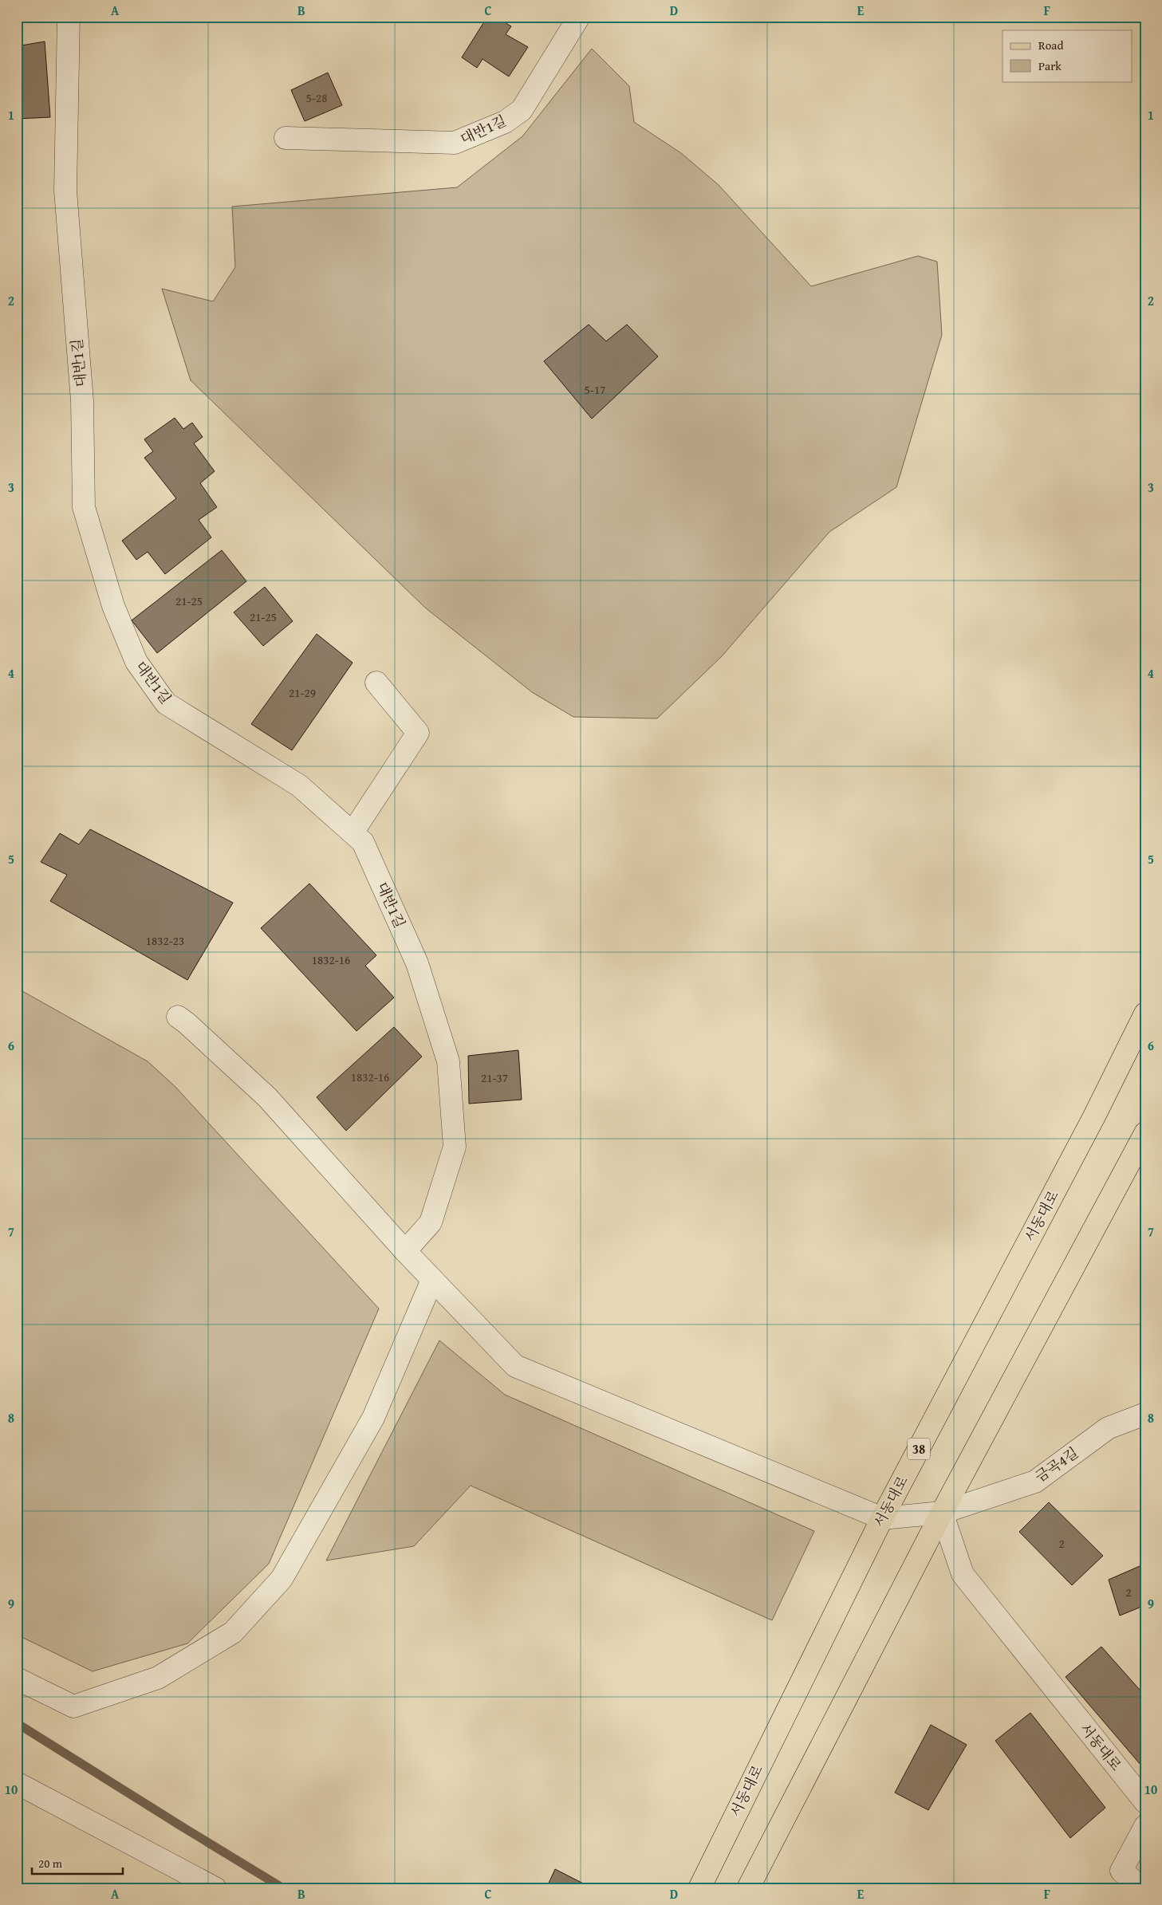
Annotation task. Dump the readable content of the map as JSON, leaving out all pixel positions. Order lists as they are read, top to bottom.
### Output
{
  "streets": {
    "main road": ["서동대로", "38"],
    "street": ["대반1길", "금곡4길"]
  },
  "crossings": [
    ["서동대로", "금곡4길"]
  ],
  "house_numbers": [
    "5-28",
    "5-17",
    "21-25",
    "21-25",
    "21-29",
    "1832-23",
    "1832-16",
    "1832-16",
    "21-37",
    "2",
    "2"
  ],
  "legend": ["Road", "Park"],
  "scale_bar": "20 m",
  "grid": {
    "columns": [
      "A",
      "B",
      "C",
      "D",
      "E",
      "F"
    ],
    "rows": [
      "1",
      "2",
      "3",
      "4",
      "5",
      "6",
      "7",
      "8",
      "9",
      "10"
    ]
  }
}
